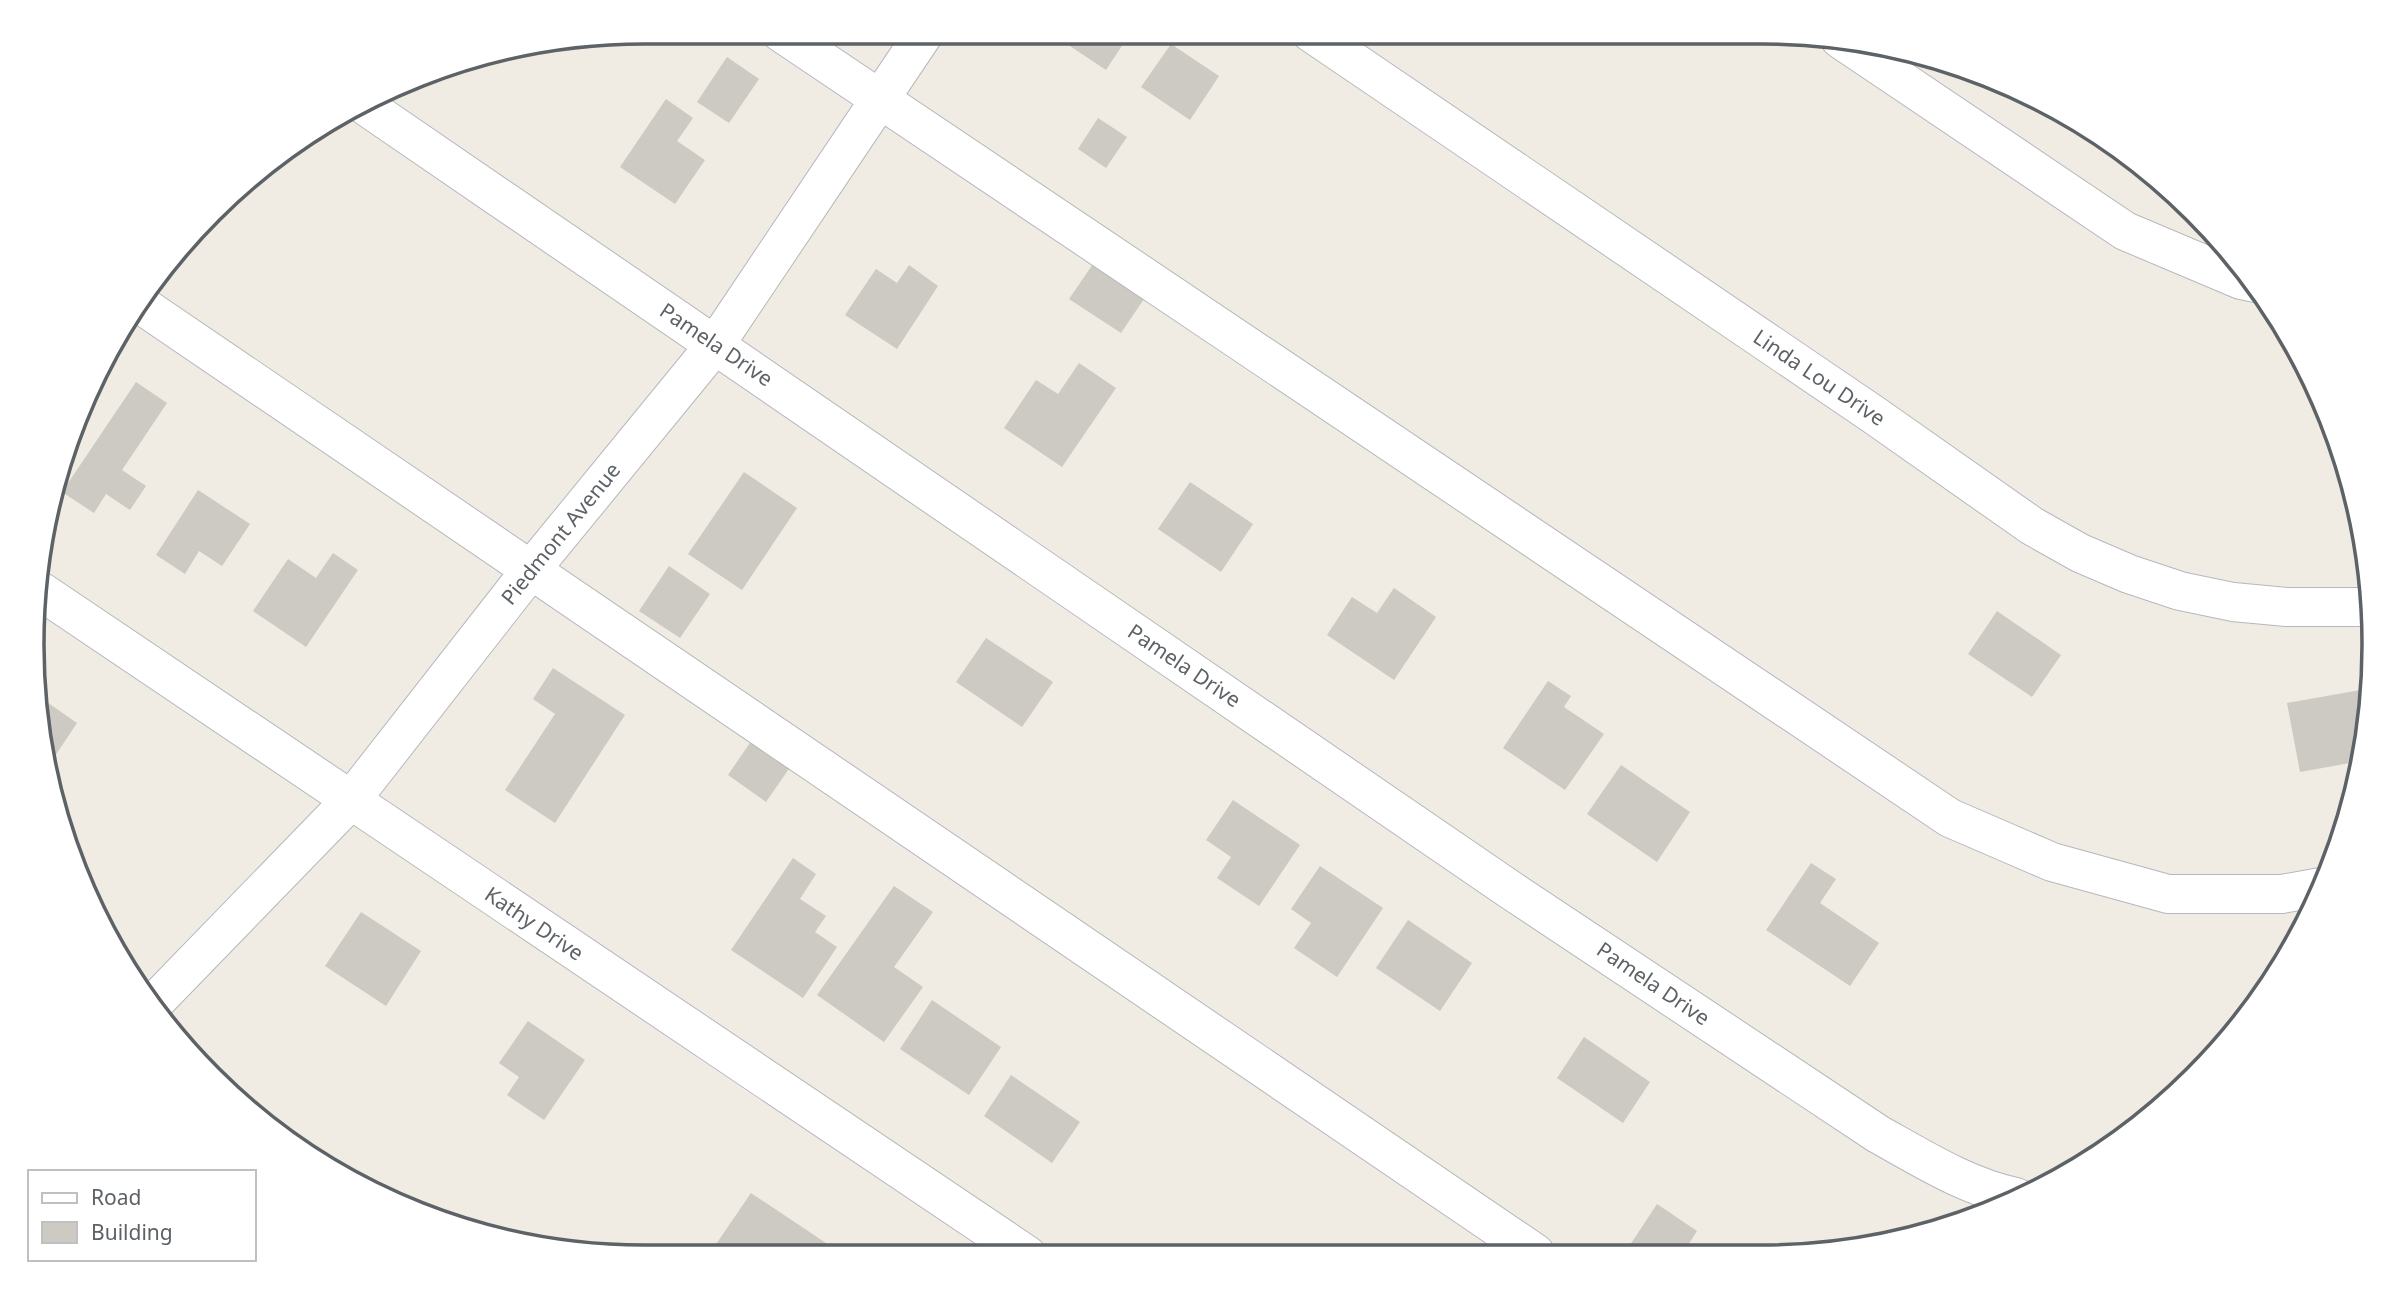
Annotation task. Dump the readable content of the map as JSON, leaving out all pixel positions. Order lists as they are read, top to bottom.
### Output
{
  "streets": {
    "street": [
      "Pamela Drive",
      "Linda Lou Drive",
      "Piedmont Avenue",
      "Kathy Drive"
    ]
  },
  "crossings": [
    ["Pamela Drive", "Piedmont Avenue"],
    ["Piedmont Avenue", "Kathy Drive"]
  ],
  "legend": ["Road", "Building"]
}
